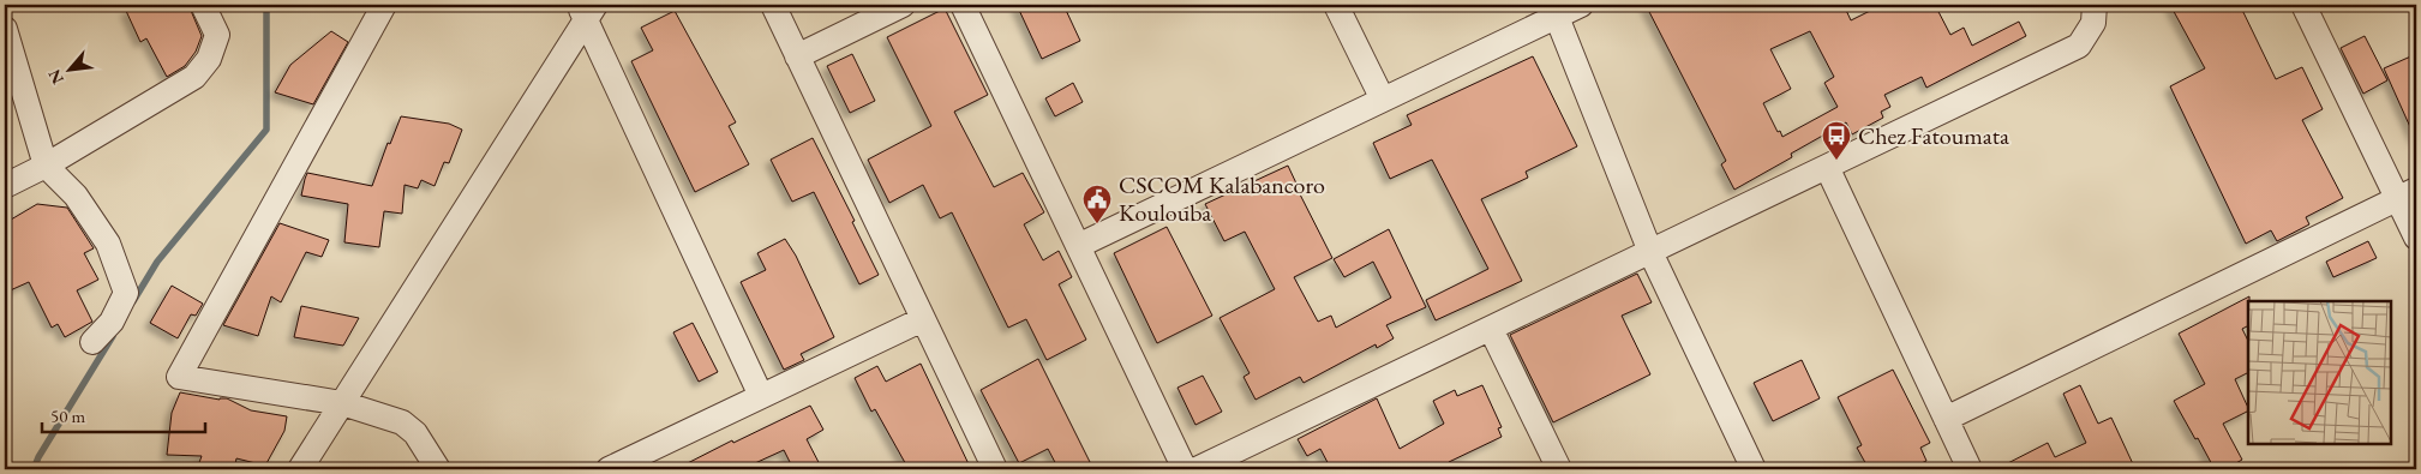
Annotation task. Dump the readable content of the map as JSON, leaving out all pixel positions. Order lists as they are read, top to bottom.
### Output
{
  "places": {
    "bus stop": ["Chez Fatoumata"],
    "public building": ["CSCOM Kalabancoro Koulouba"]
  },
  "scale_bar": "50 m",
  "north": "bottom left"
}
